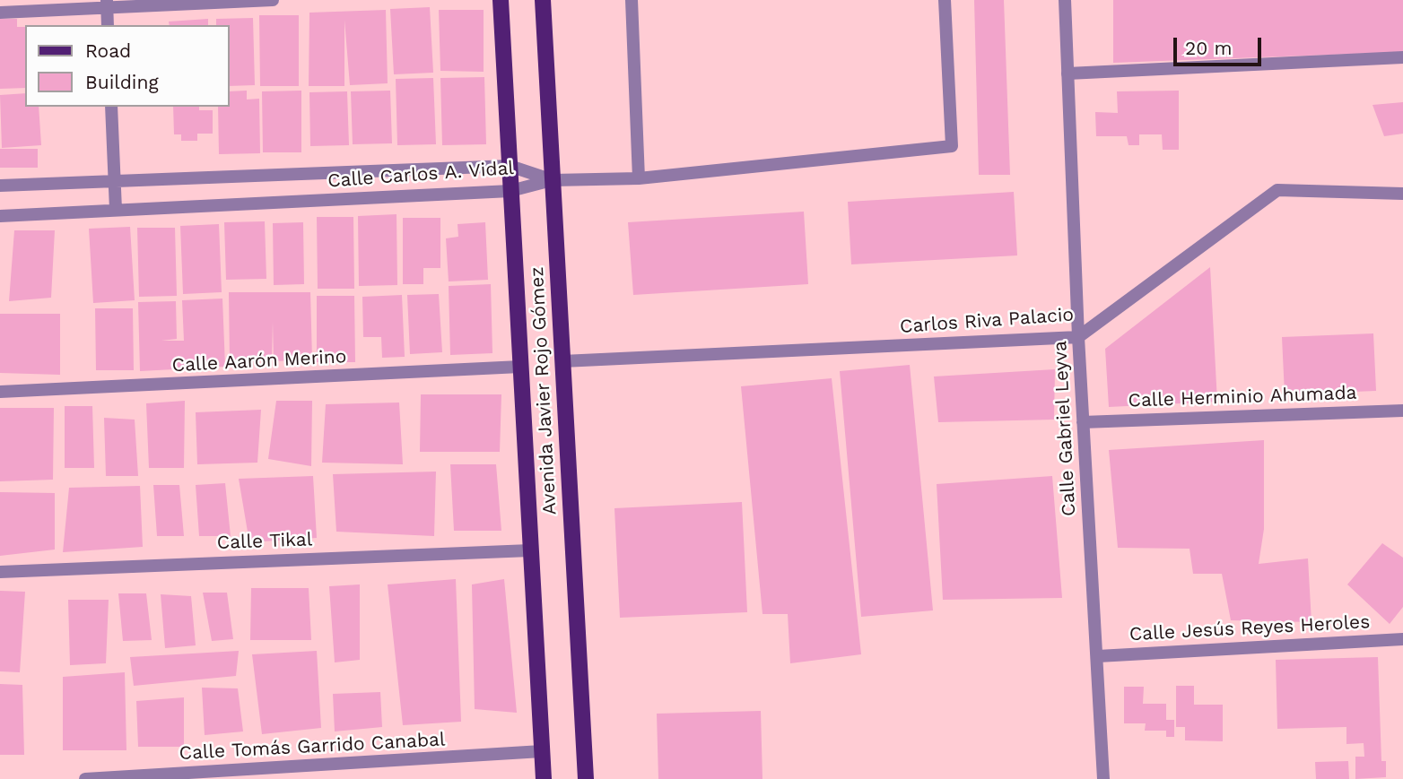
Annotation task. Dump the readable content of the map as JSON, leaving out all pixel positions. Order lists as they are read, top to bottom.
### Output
{
  "streets": {
    "main road": ["Avenida Javier Rojo Gómez"],
    "street": [
      "Calle Carlos A. Vidal",
      "Carlos Riva Palacio",
      "Calle Aarón Merino",
      "Calle Herminio Ahumada",
      "Calle Gabriel Leyva",
      "Calle Tikal",
      "Calle Jesús Reyes Heroles",
      "Calle Tomás Garrido Canabal"
    ]
  },
  "crossings": [
    ["Calle Carlos A. Vidal", "Avenida Javier Rojo Gómez"],
    ["Carlos Riva Palacio", "Avenida Javier Rojo Gómez"],
    ["Carlos Riva Palacio", "Calle Gabriel Leyva"],
    ["Calle Aarón Merino", "Avenida Javier Rojo Gómez"],
    ["Avenida Javier Rojo Gómez", "Calle Tikal"],
    ["Avenida Javier Rojo Gómez", "Calle Tomás Garrido Canabal"],
    ["Calle Herminio Ahumada", "Calle Gabriel Leyva"],
    ["Calle Gabriel Leyva", "Calle Jesús Reyes Heroles"]
  ],
  "legend": ["Road", "Building"],
  "scale_bar": "20 m"
}
